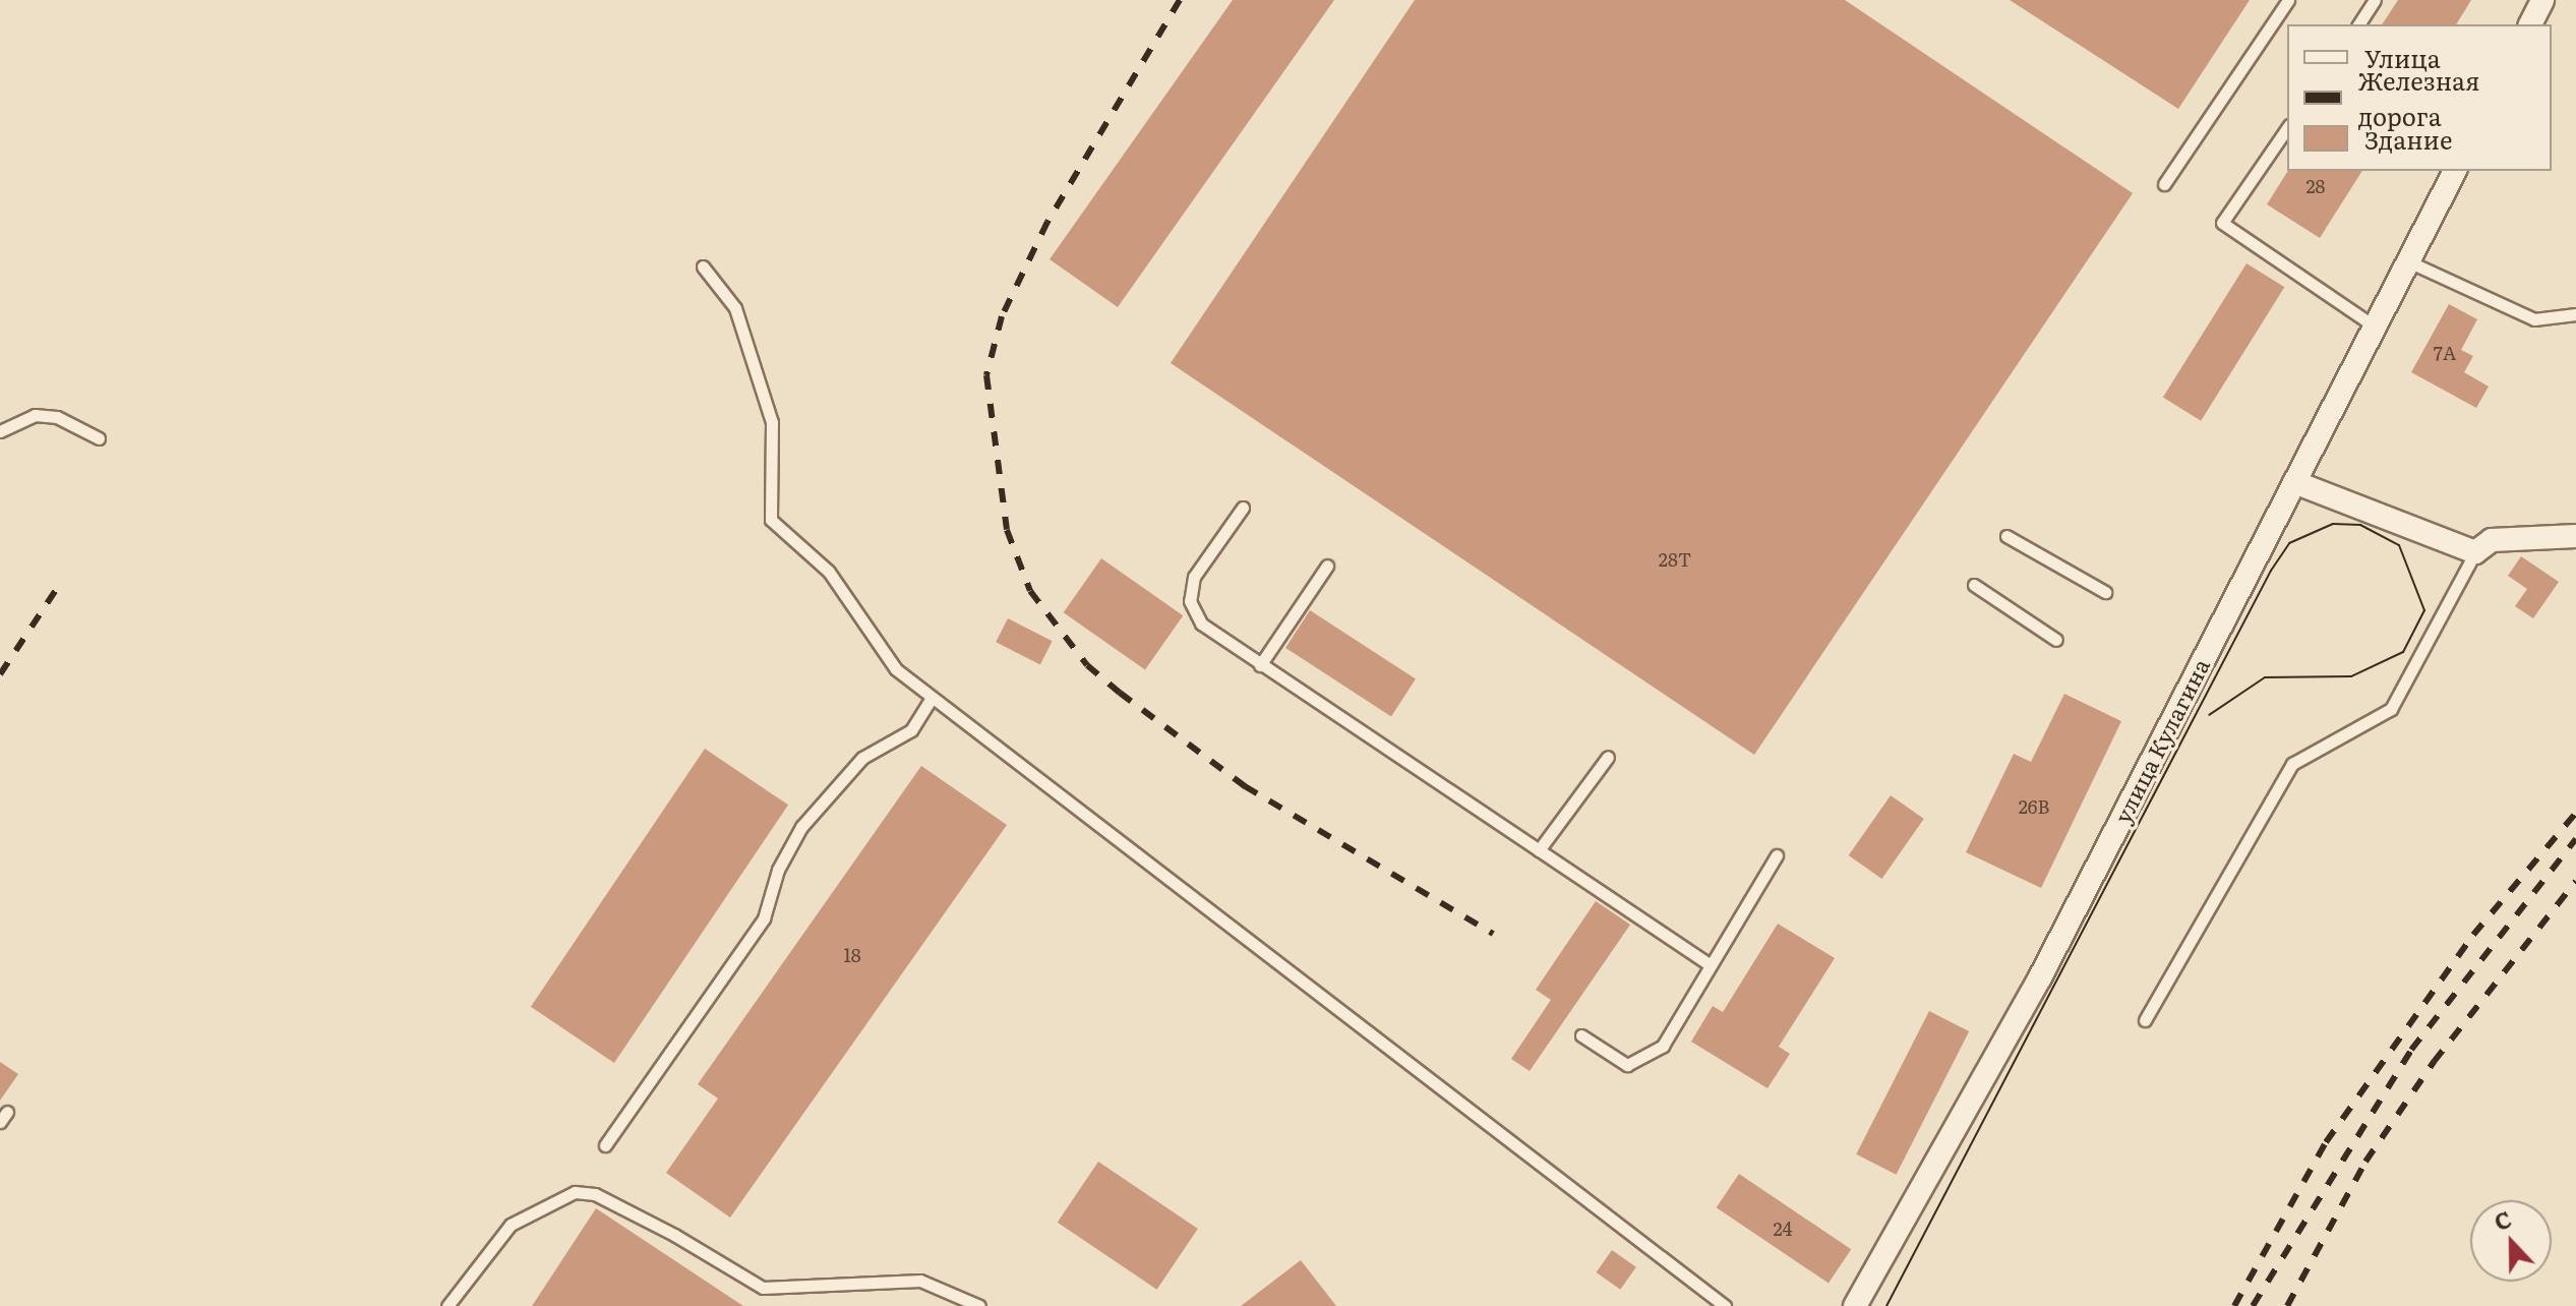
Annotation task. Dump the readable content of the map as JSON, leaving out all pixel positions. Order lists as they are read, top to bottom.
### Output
{
  "streets": {
    "street": ["улица Кулагина"]
  },
  "house_numbers": [
    "28",
    "7А",
    "28Т",
    "26В",
    "18",
    "24"
  ],
  "legend": ["Улица", "Железная дорога", "Здание"],
  "north": "top"
}
